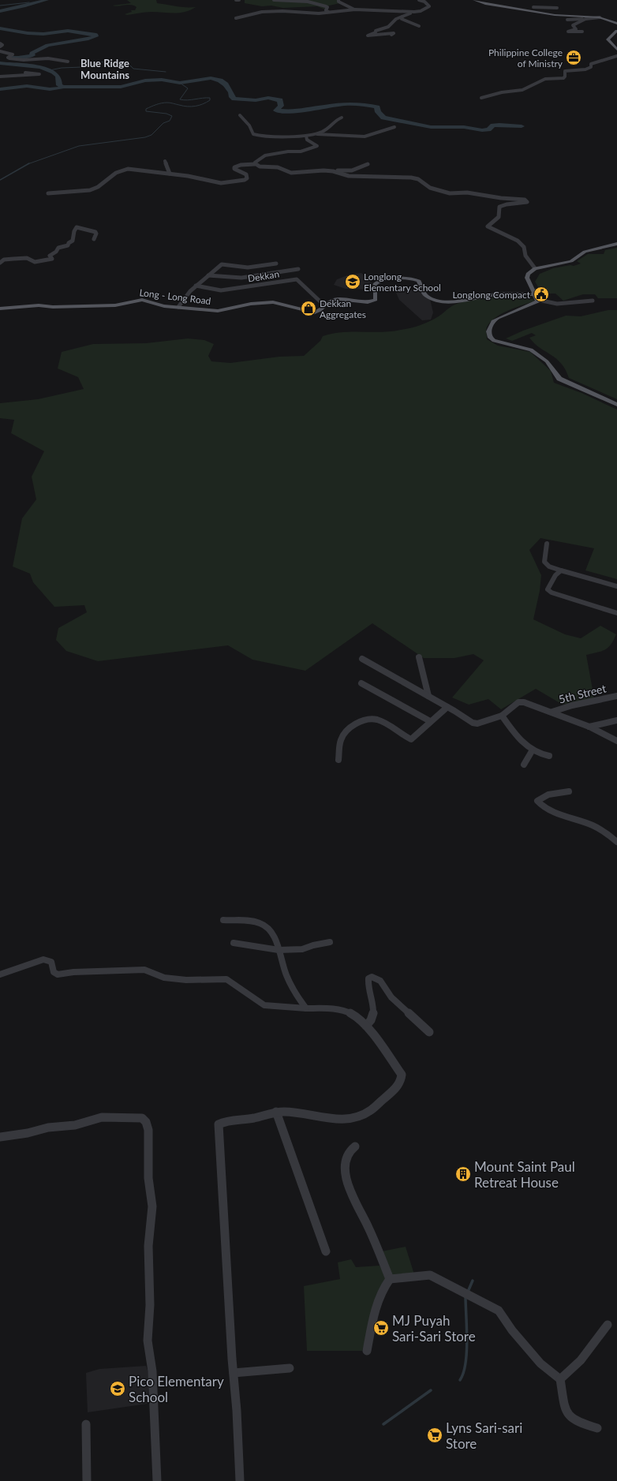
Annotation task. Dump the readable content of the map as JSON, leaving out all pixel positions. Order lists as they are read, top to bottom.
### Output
{
  "streets": {
    "main road": ["Long - Long Road"],
    "street": ["Dekkan", "5th Street"]
  },
  "crossings": [
    ["Dekkan", "Long - Long Road"]
  ],
  "districts": ["Blue Ridge Mountains"],
  "places": {
    "office": ["Philippine College of Ministry"],
    "school or university": ["Longlong Elementary School", "Pico Elementary School"],
    "public building": ["Longlong Compact"],
    "shop": ["Dekkan Aggregates"],
    "building": ["Mount Saint Paul Retreat House"],
    "supermarket": ["MJ Puyah Sari-Sari Store", "Lyns Sari-sari Store"]
  }
}
